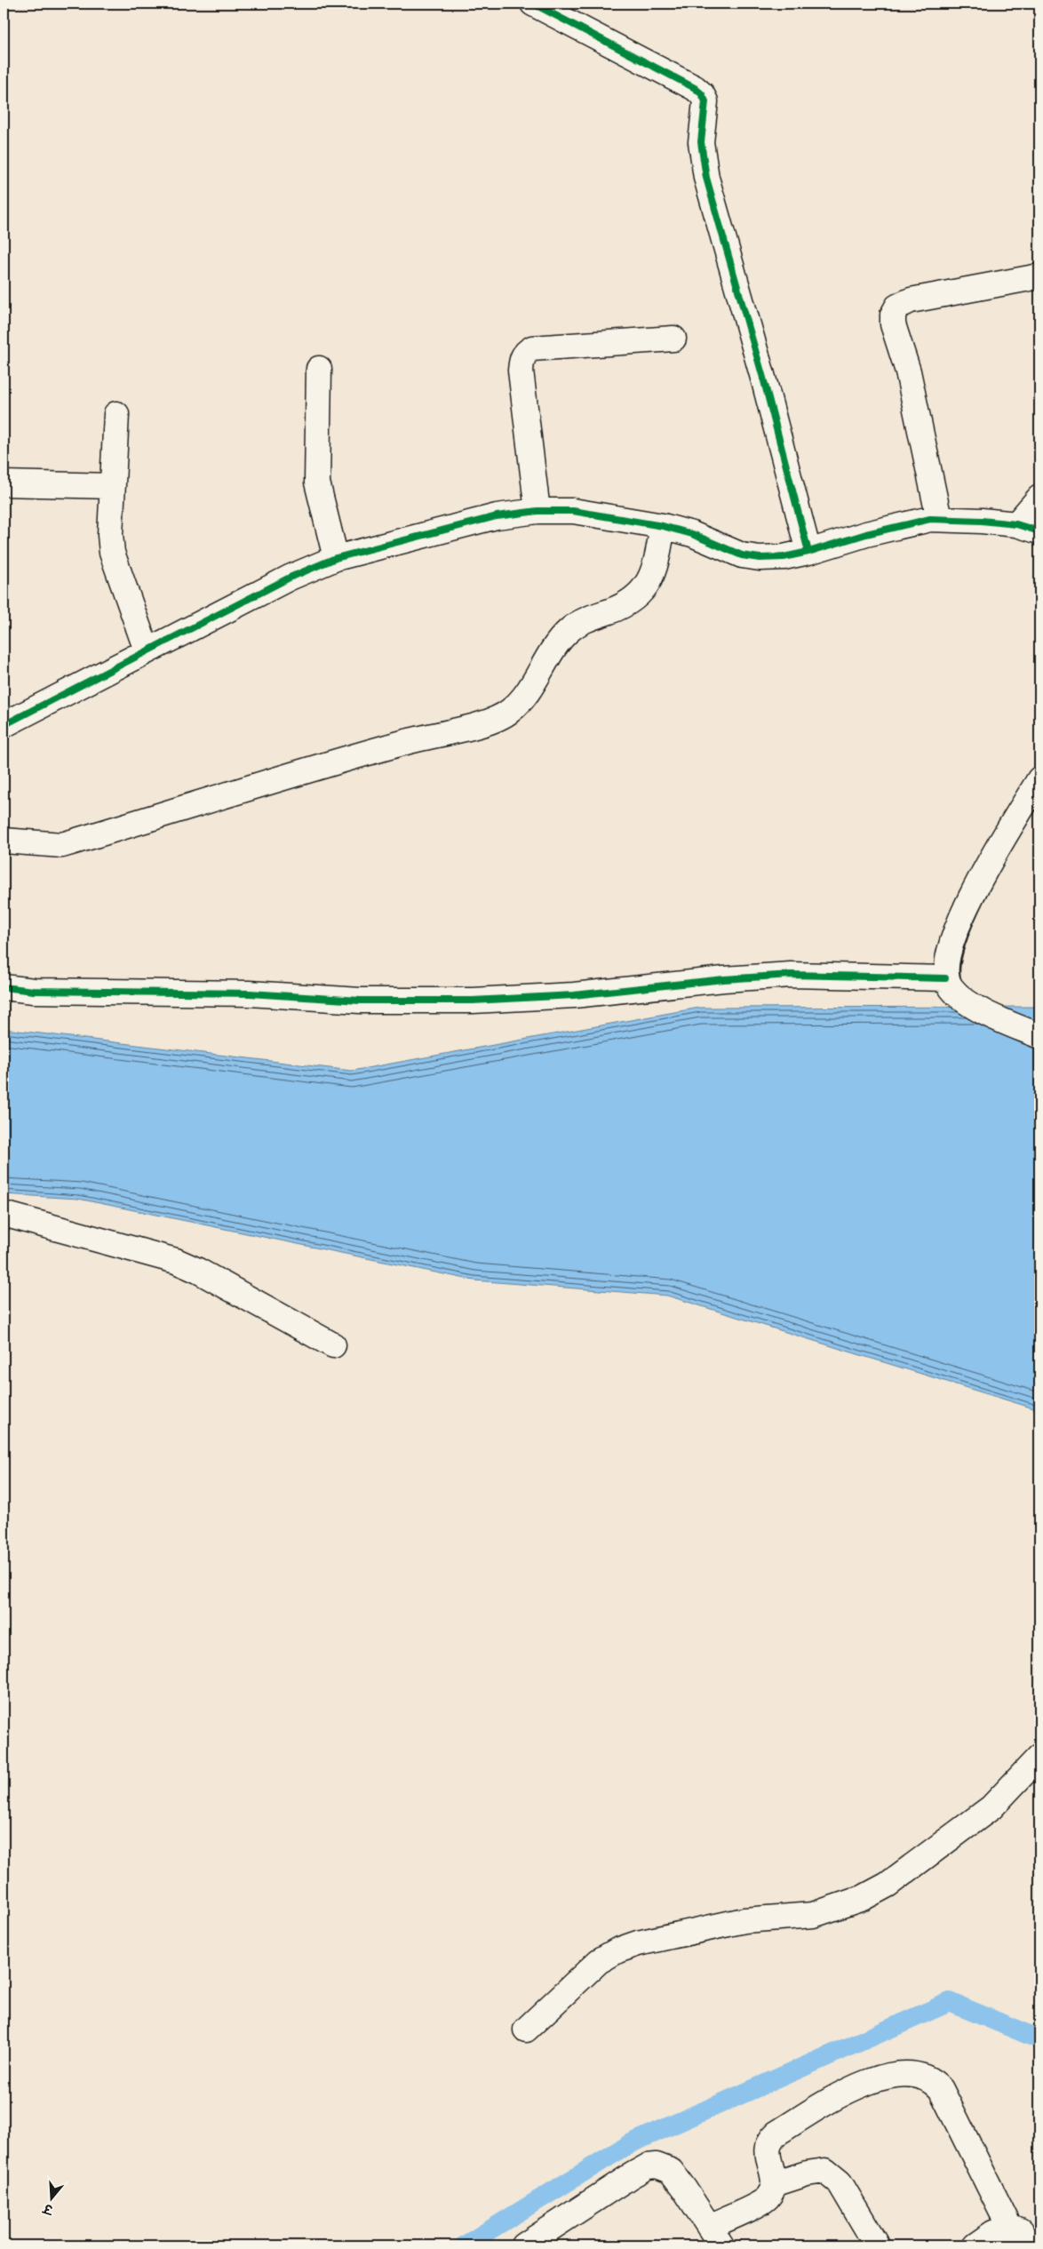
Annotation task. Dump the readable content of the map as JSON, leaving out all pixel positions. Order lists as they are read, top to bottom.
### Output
{
  "north": "bottom"
}
